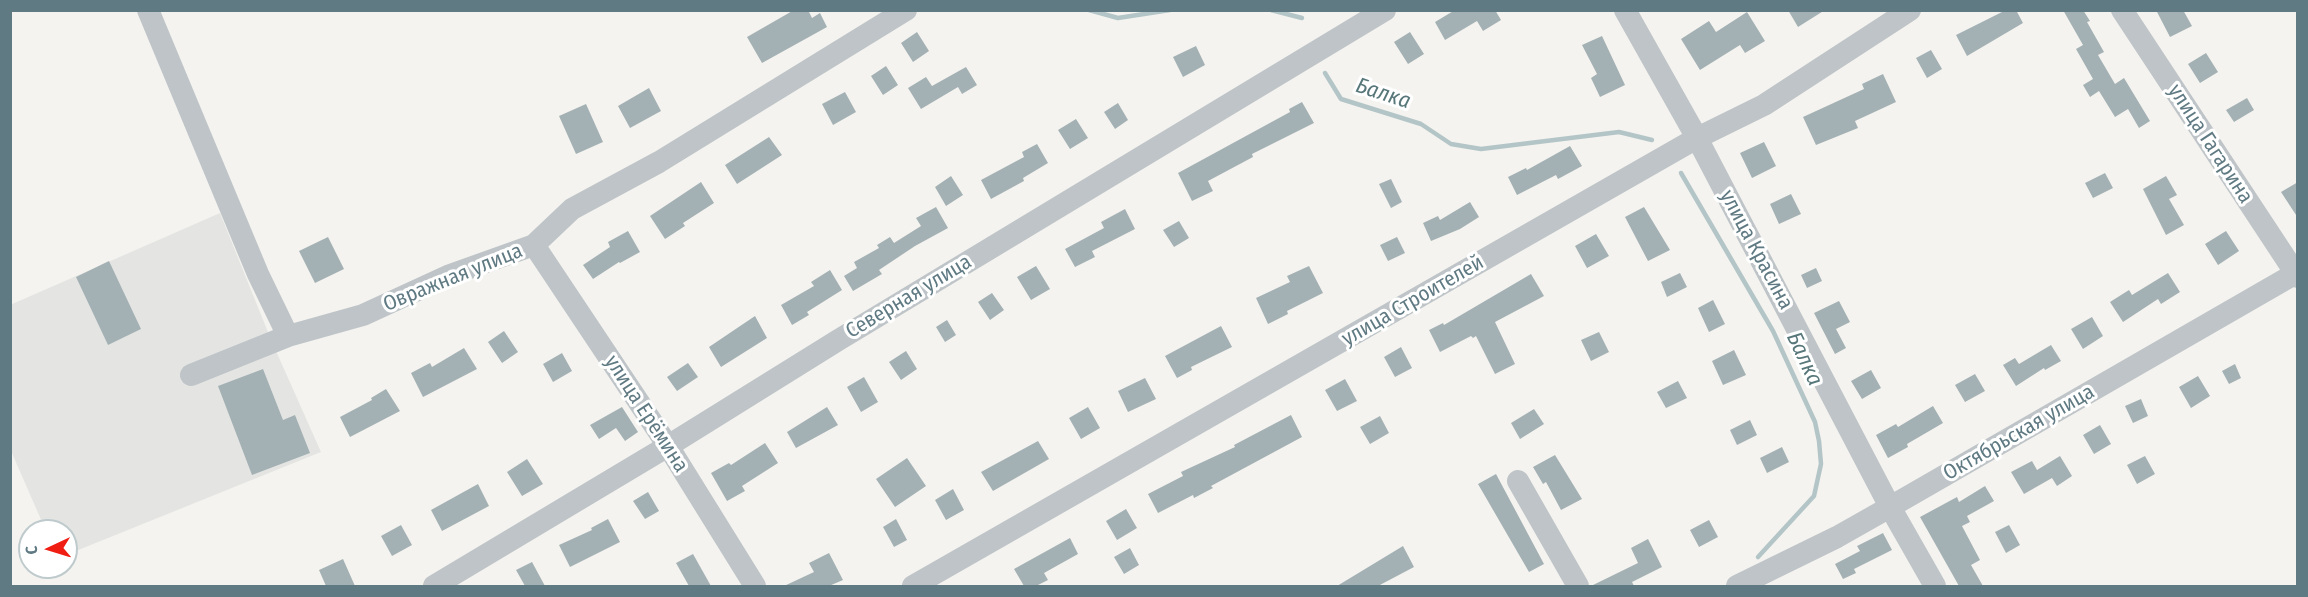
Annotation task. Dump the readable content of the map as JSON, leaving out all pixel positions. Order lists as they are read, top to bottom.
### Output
{
  "streets": {
    "street": [
      "улица Гагарина",
      "улица Красина",
      "Овражная улица",
      "Северная улица",
      "улица Строителей",
      "улица Ерёмина",
      "Октябрьская улица"
    ]
  },
  "crossings": [
    ["улица Гагарина", "Октябрьская улица"],
    ["улица Красина", "улица Строителей"],
    ["улица Красина", "Октябрьская улица"],
    ["Овражная улица", "улица Ерёмина"],
    ["Северная улица", "улица Ерёмина"]
  ],
  "water": ["Балка"],
  "north": "left"
}
